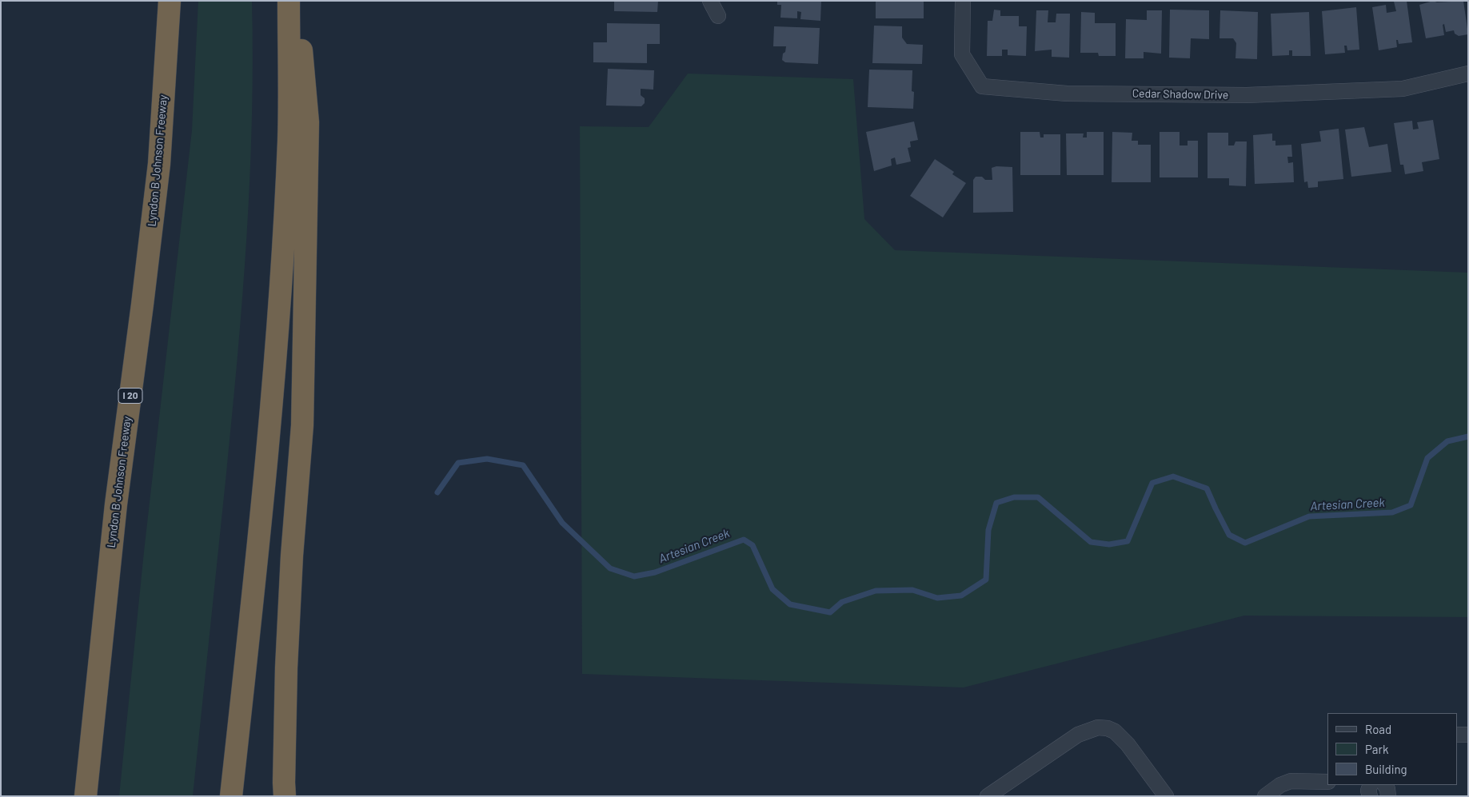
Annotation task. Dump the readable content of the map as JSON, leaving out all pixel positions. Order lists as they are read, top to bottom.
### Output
{
  "streets": {
    "highway": ["Lyndon B Johnson Freeway", "I 20"],
    "street": ["Cedar Shadow Drive"]
  },
  "water": ["Artesian Creek"],
  "legend": ["Road", "Park", "Building"]
}
